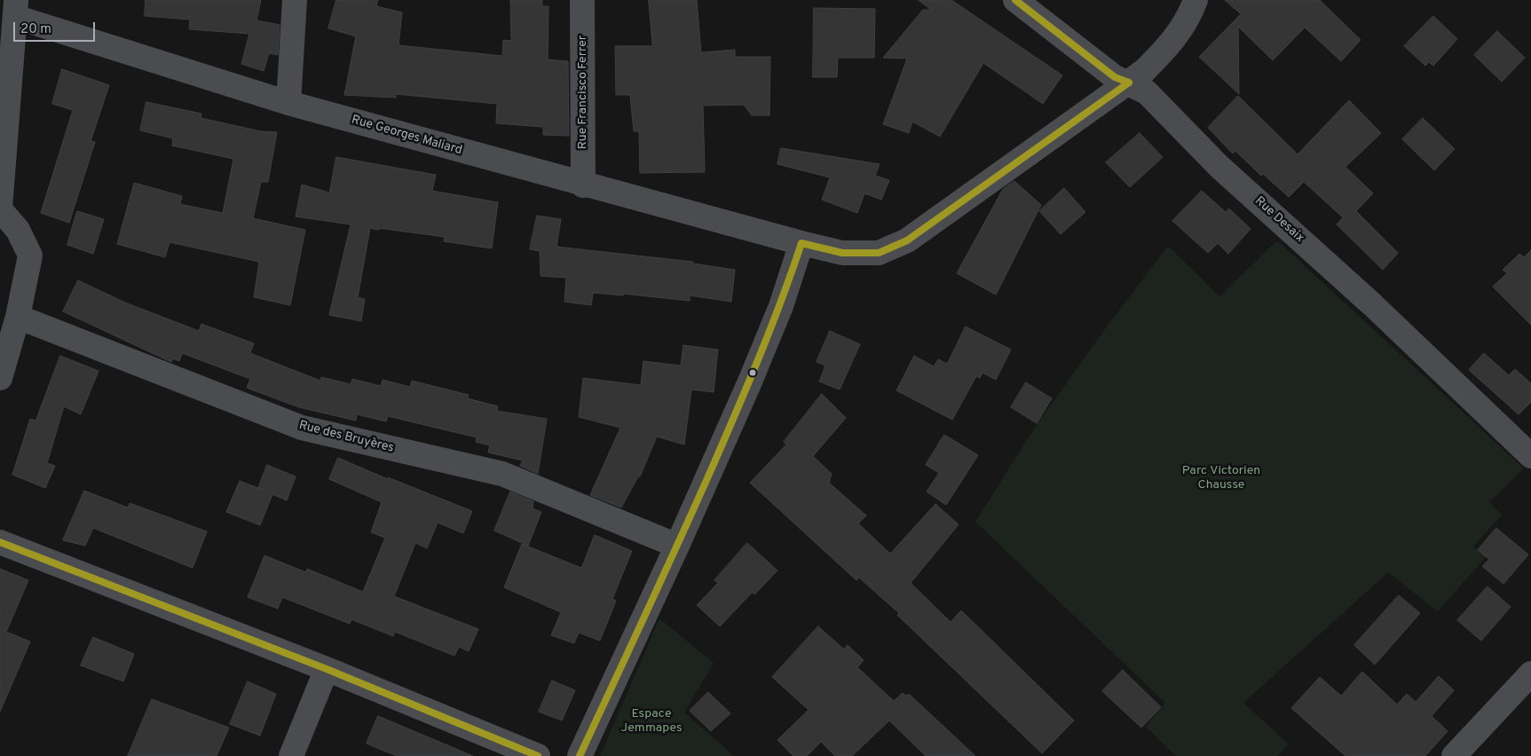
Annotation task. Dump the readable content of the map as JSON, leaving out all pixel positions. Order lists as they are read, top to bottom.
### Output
{
  "streets": {
    "street": [
      "Rue Francisco Ferrer",
      "Rue Georges Maliard",
      "Rue Desaix",
      "Rue des Bruyères"
    ]
  },
  "crossings": [
    ["Rue Francisco Ferrer", "Rue Georges Maliard"],
    ["Rue Georges Maliard", "Rue Desaix"]
  ],
  "parks": ["Parc Victorien Chausse", "Espace Jemmapes"],
  "scale_bar": "20 m"
}
